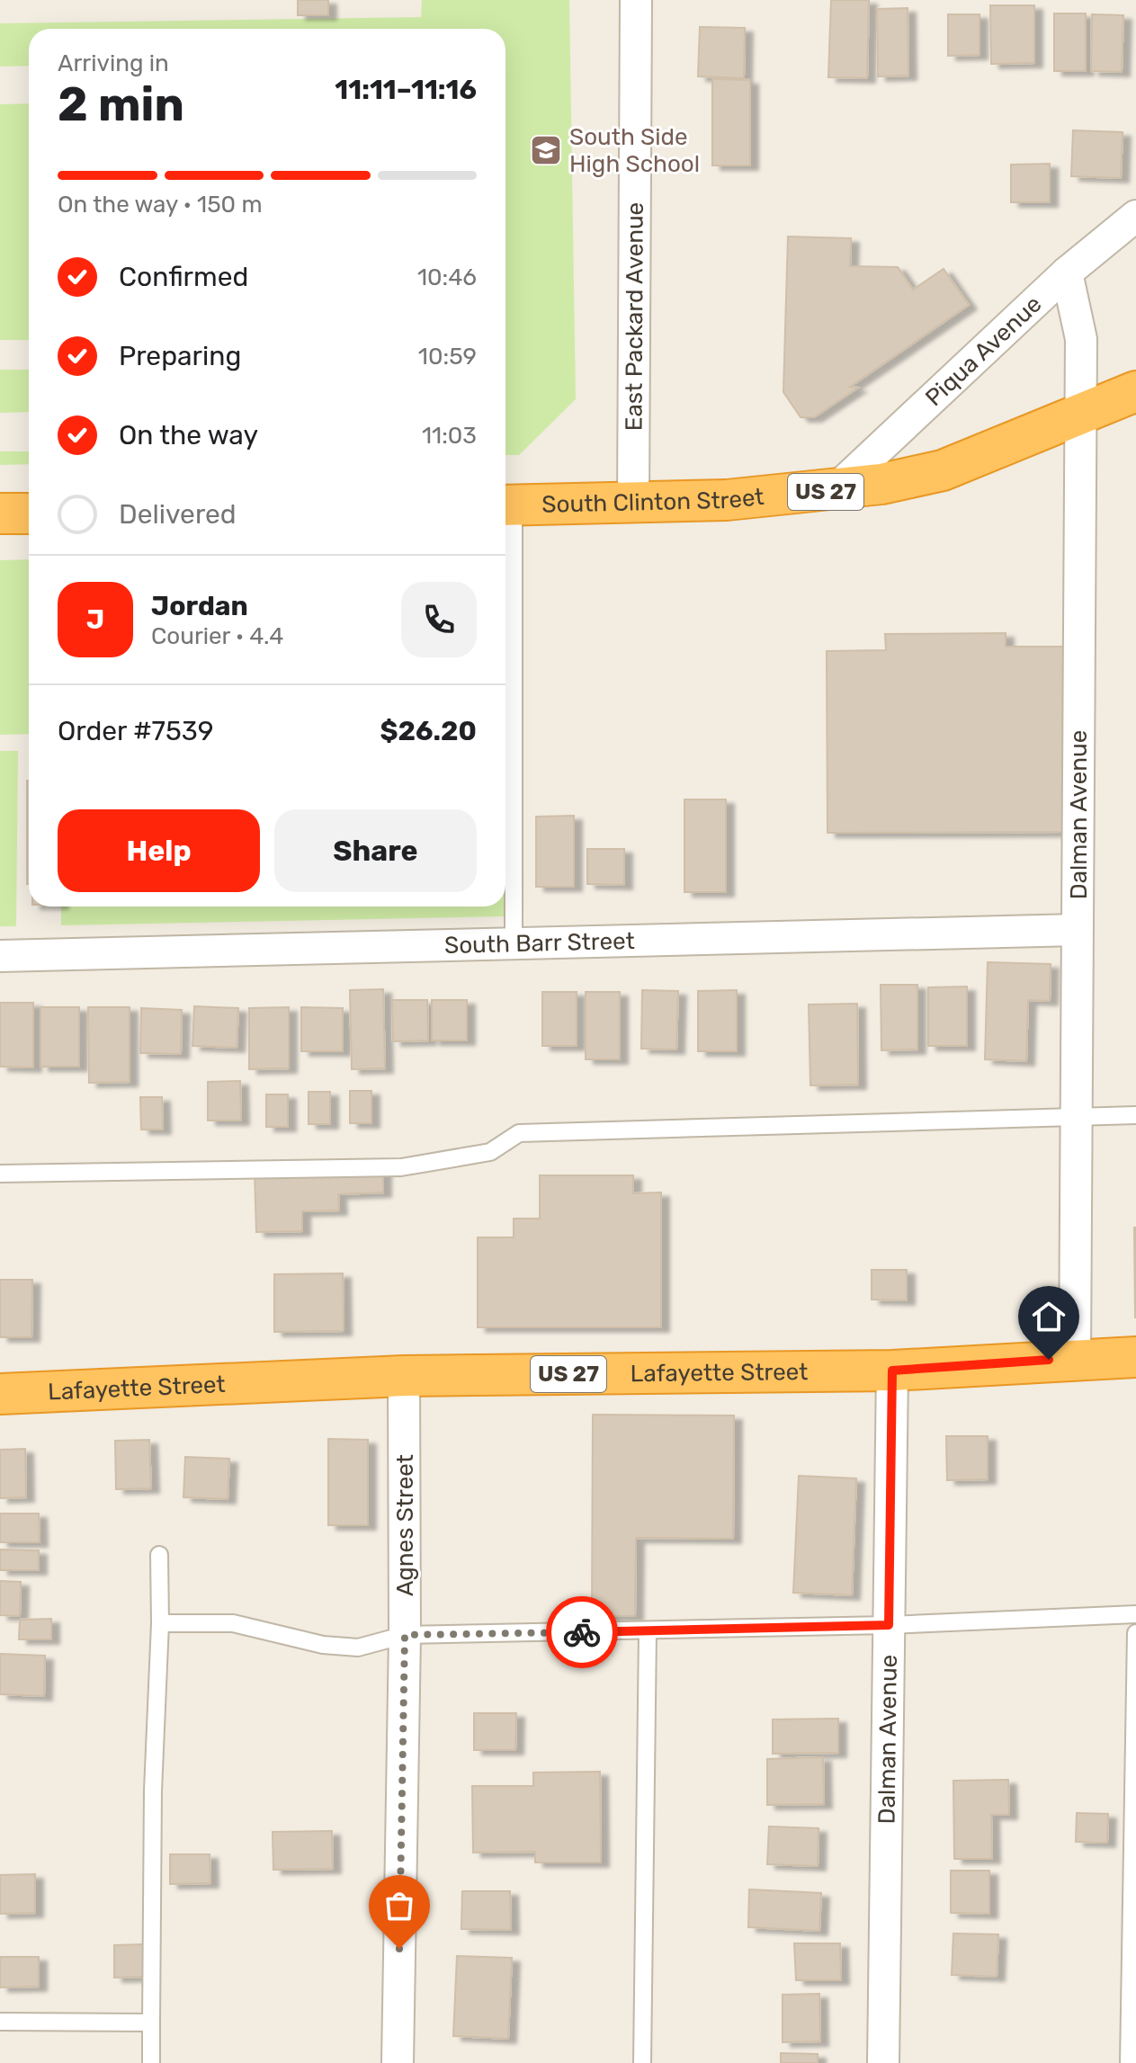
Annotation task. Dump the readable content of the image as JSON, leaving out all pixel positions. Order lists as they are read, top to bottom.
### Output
{
  "streets": {
    "highway": ["US 27", "South Clinton Street", "Lafayette Street"],
    "street": [
      "East Packard Avenue",
      "Piqua Avenue",
      "Dalman Avenue",
      "South Barr Street",
      "Agnes Street"
    ]
  },
  "crossings": [
    ["East Packard Avenue", "South Clinton Street"],
    ["Piqua Avenue", "South Clinton Street"],
    ["Piqua Avenue", "Dalman Avenue"],
    ["South Clinton Street", "Dalman Avenue"],
    ["Dalman Avenue", "South Barr Street"],
    ["Dalman Avenue", "Lafayette Street"],
    ["Lafayette Street", "Agnes Street"]
  ],
  "places": {
    "school or university": ["South Side High School"]
  },
  "page": {
    "heading": ["2 min", "Arriving in", "11:11–11:16"],
    "panel": [
      "Jordan",
      "Courier · 4.4",
      "Order #7539",
      "$26.20"
    ],
    "bar": "On the way · 150 m",
    "list": [
      ["Confirmed", "10:46"],
      ["Preparing", "10:59"],
      ["On the way", "11:03"],
      "Delivered"
    ],
    "round": "J",
    "buttons": ["Help", "Share"]
  }
}
